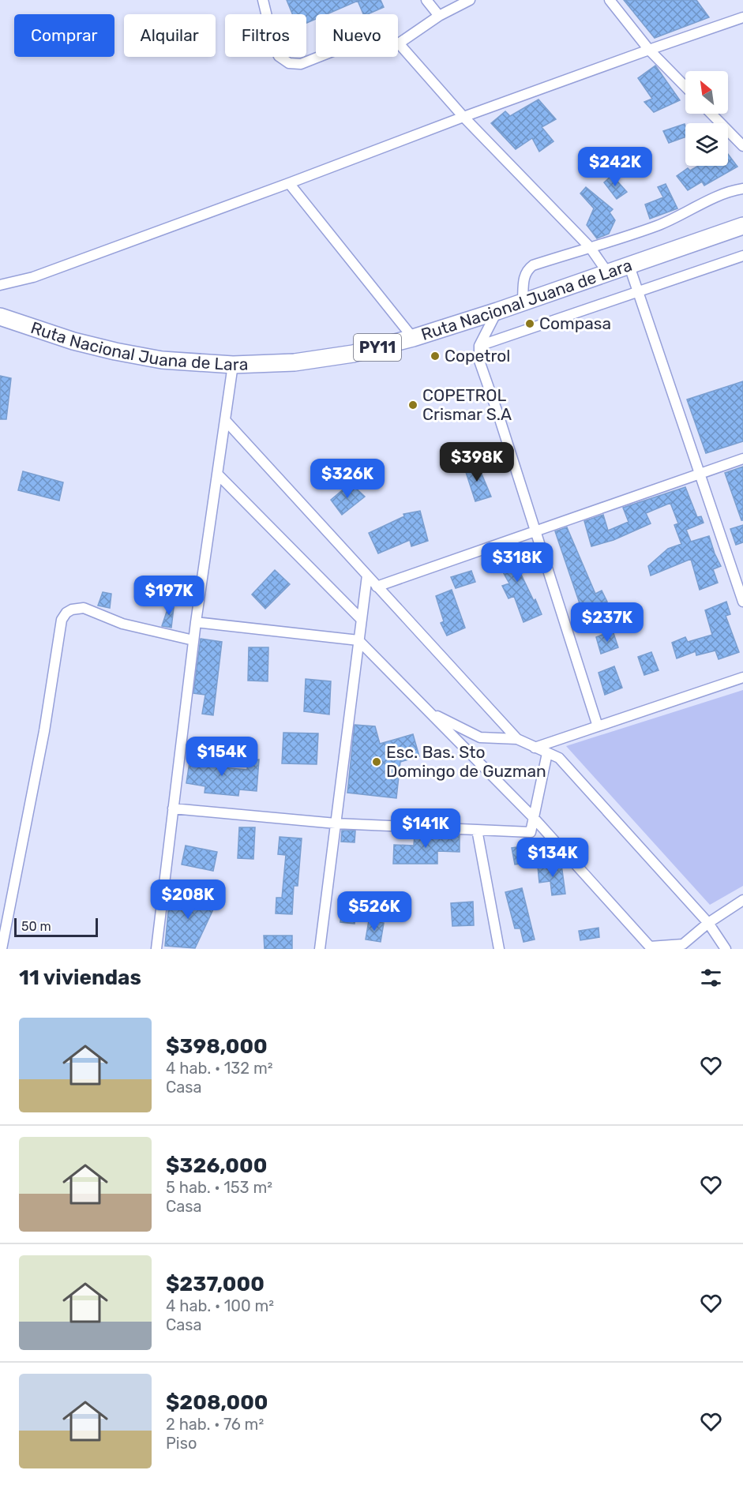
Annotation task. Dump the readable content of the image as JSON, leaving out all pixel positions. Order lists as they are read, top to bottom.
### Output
{
  "streets": {
    "highway": ["Ruta Nacional Juana de Lara", "PY11"]
  },
  "places": [
    "Compasa",
    "Copetrol",
    "COPETROL Crismar S.A",
    "Esc. Bas. Sto Domingo de Guzman"
  ],
  "scale_bar": "50 m",
  "north": "top left",
  "page": {
    "chip": [
      "Comprar",
      "Alquilar",
      "Filtros",
      "Nuevo"
    ],
    "price": [
      "$242K",
      "$398K",
      "$326K",
      "$318K",
      "$197K",
      "$237K",
      "$154K",
      "$141K",
      "$134K",
      "$208K",
      "$526K"
    ],
    "scale": "50 m",
    "heading": "11 viviendas",
    "list": [
      {
        "name": "$398,000",
        "note": "4 hab. · 132 m² · Casa"
      },
      {
        "name": "$326,000",
        "note": "5 hab. · 153 m² · Casa"
      },
      {
        "name": "$237,000",
        "note": "4 hab. · 100 m² · Casa"
      },
      {
        "name": "$208,000",
        "note": "2 hab. · 76 m² · Piso"
      }
    ]
  }
}
